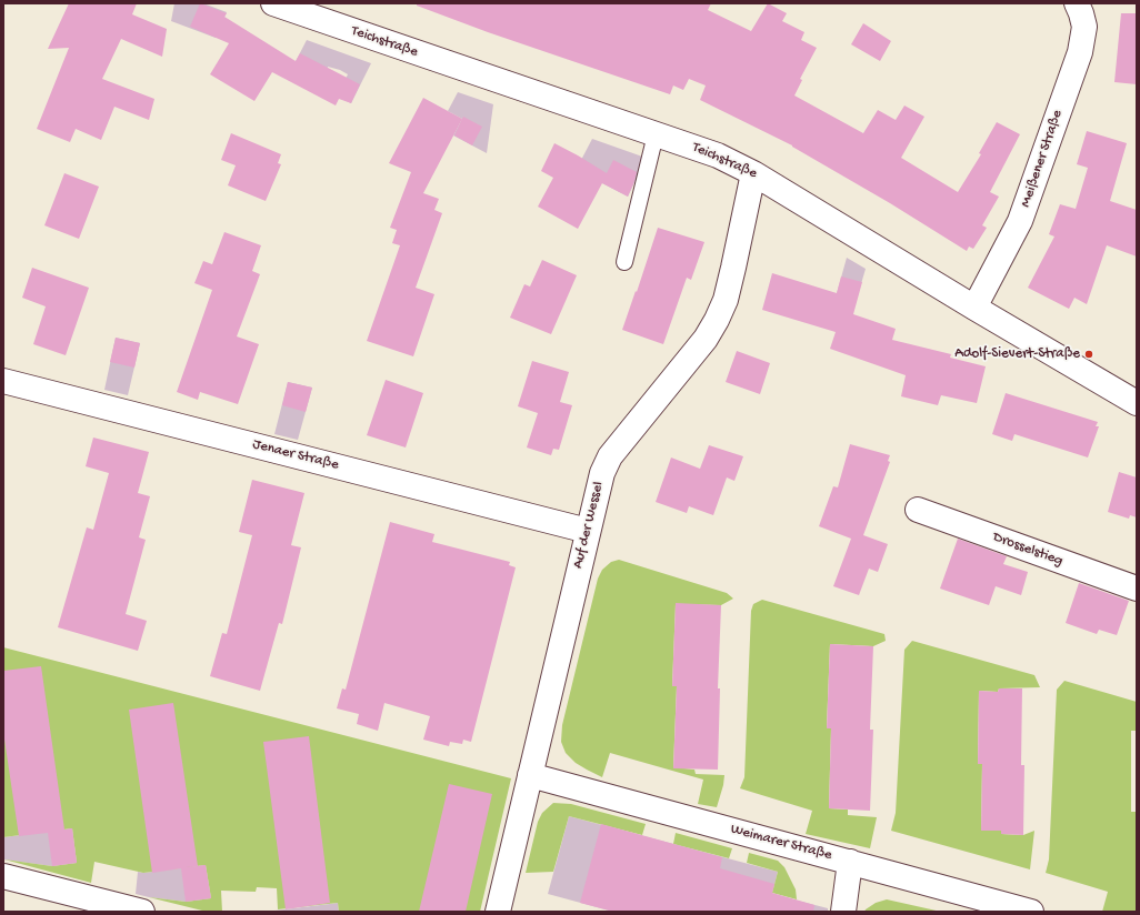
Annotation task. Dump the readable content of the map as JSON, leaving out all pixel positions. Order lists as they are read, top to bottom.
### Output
{
  "streets": {
    "street": [
      "Teichstraße",
      "Meißener Straße",
      "Jenaer Straße",
      "Auf der Wessel",
      "Drosselstieg",
      "Weimarer Straße"
    ]
  },
  "crossings": [
    ["Teichstraße", "Meißener Straße"],
    ["Teichstraße", "Auf der Wessel"],
    ["Jenaer Straße", "Auf der Wessel"],
    ["Auf der Wessel", "Weimarer Straße"]
  ],
  "places": ["Adolf-Sievert-Straße"]
}
